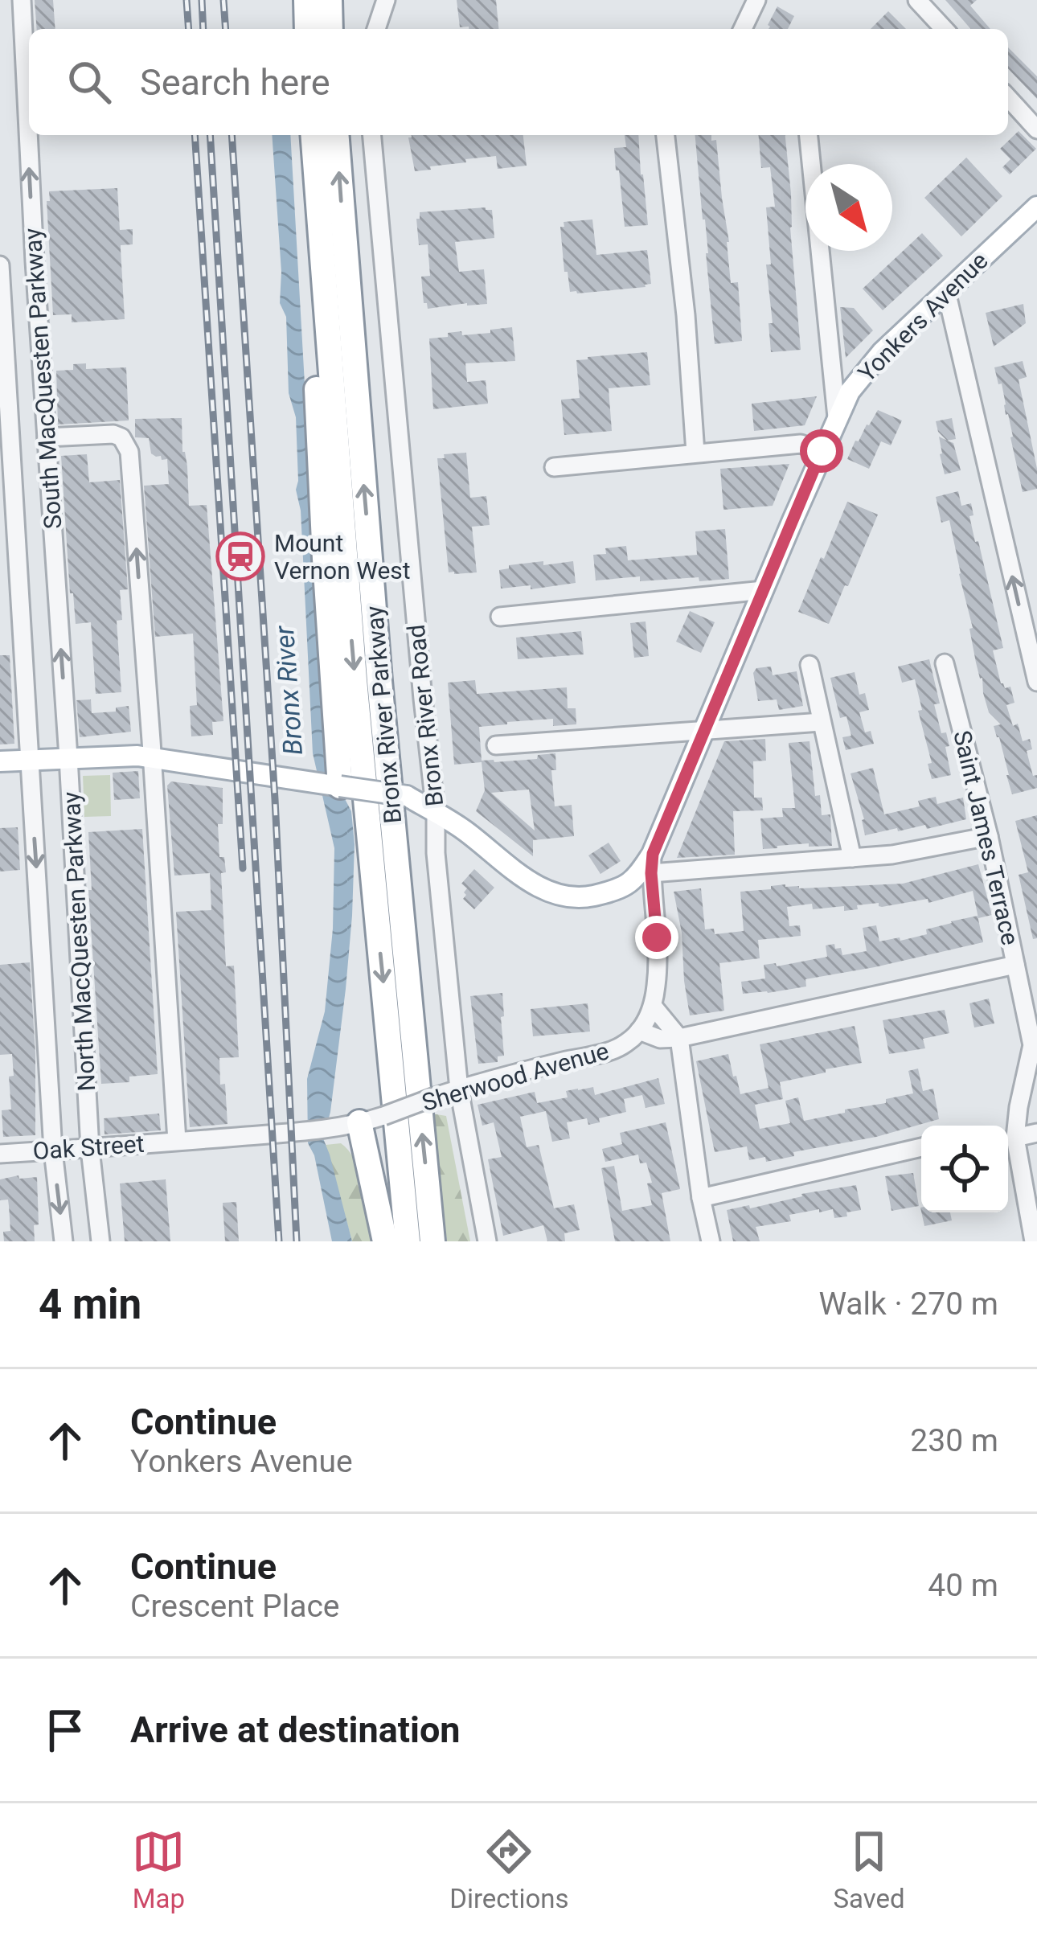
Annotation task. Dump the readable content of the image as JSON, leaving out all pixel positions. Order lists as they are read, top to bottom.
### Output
{
  "streets": {
    "highway": ["Bronx River Parkway"],
    "main road": ["Yonkers Avenue"],
    "street": [
      "South MacQuesten Parkway",
      "Bronx River Road",
      "Saint James Terrace",
      "North MacQuesten Parkway",
      "Sherwood Avenue",
      "Oak Street"
    ]
  },
  "crossings": [
    ["Yonkers Avenue", "South MacQuesten Parkway"],
    ["Yonkers Avenue", "Bronx River Road"],
    ["Yonkers Avenue", "North MacQuesten Parkway"],
    ["South MacQuesten Parkway", "North MacQuesten Parkway"],
    ["Bronx River Road", "Sherwood Avenue"],
    ["Saint James Terrace", "Sherwood Avenue"],
    ["North MacQuesten Parkway", "Oak Street"],
    ["Sherwood Avenue", "Oak Street"]
  ],
  "water": ["Bronx River"],
  "places": {
    "station": ["Mount Vernon West"]
  },
  "north": "bottom right",
  "page": {
    "search": "Search here",
    "heading": ["4 min", "Walk · 270 m"],
    "list": [
      ["Continue", "Yonkers Avenue", "230 m"],
      ["Continue", "Crescent Place", "40 m"],
      "Arrive at destination"
    ],
    "nav": ["Map", "Directions", "Saved"]
  }
}
